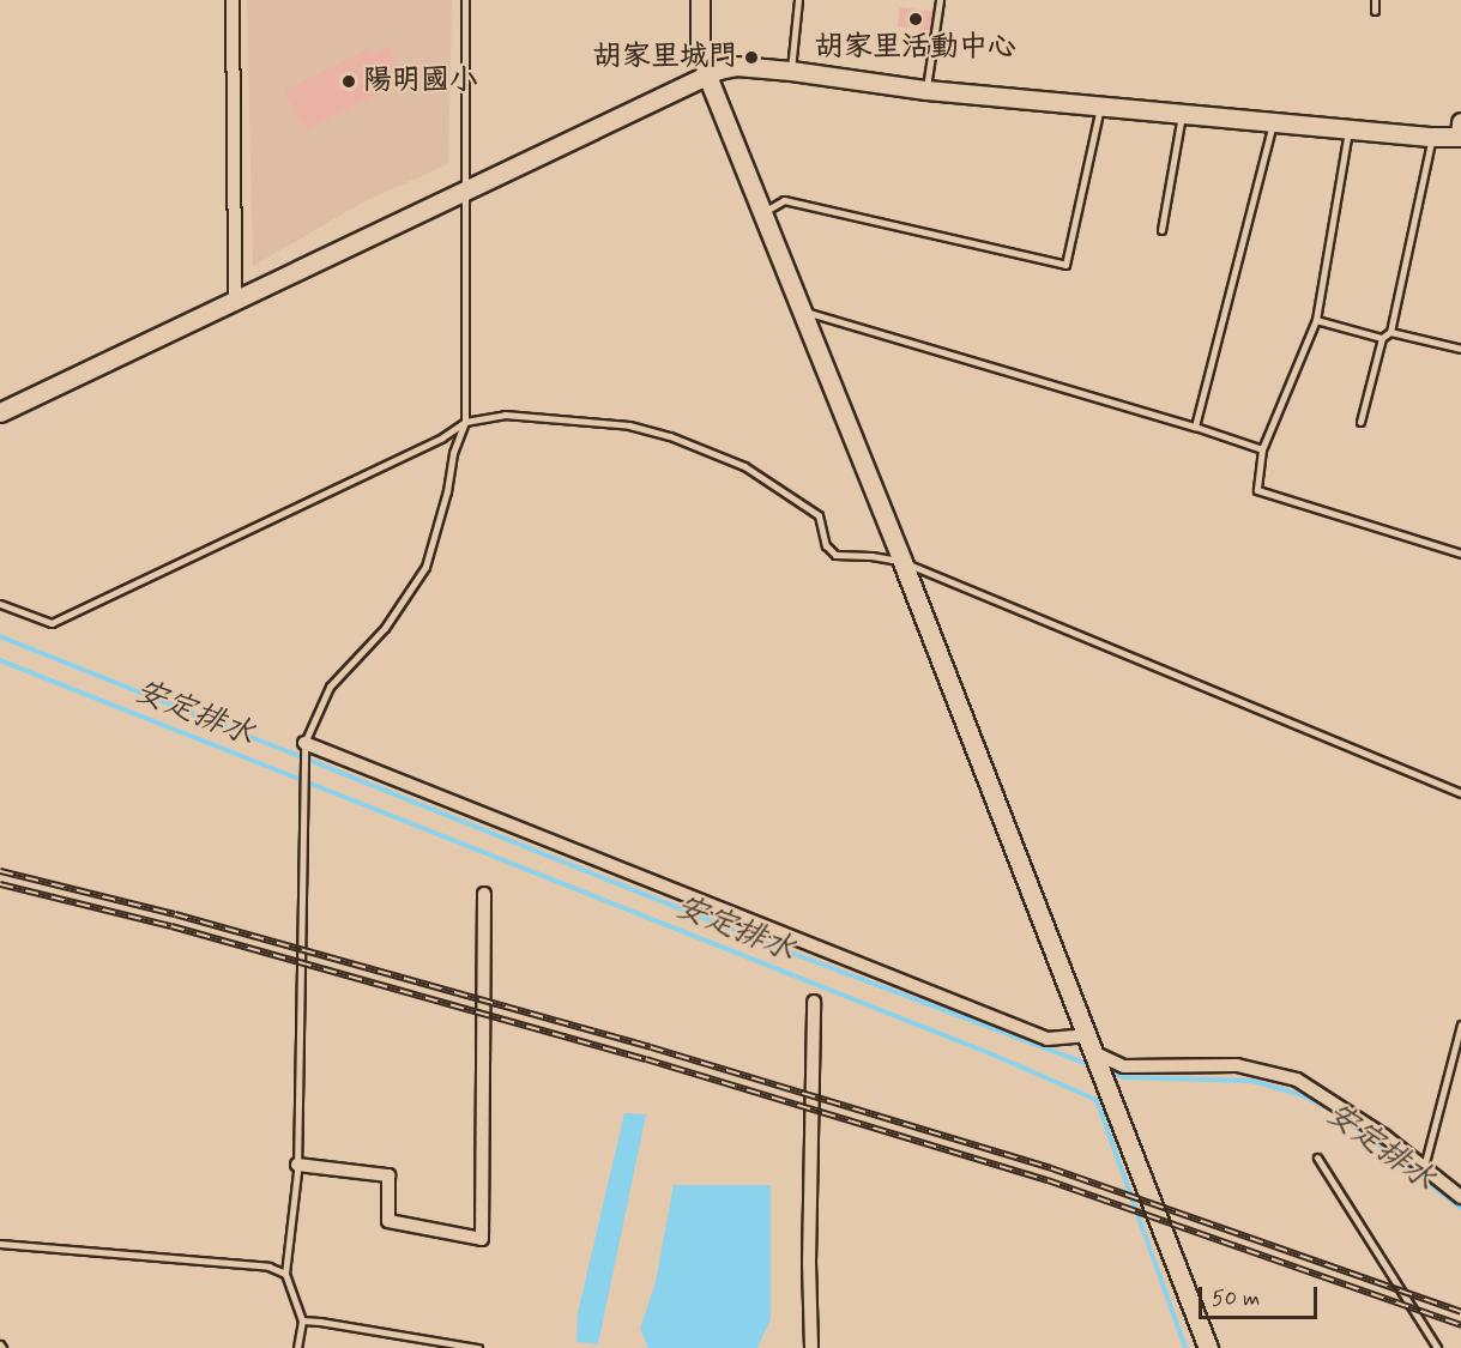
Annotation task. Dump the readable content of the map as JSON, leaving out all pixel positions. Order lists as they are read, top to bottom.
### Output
{
  "water": ["安定排水"],
  "places": ["胡家里活動中心", "胡家里城門", "陽明國小"],
  "scale_bar": "50 m"
}
